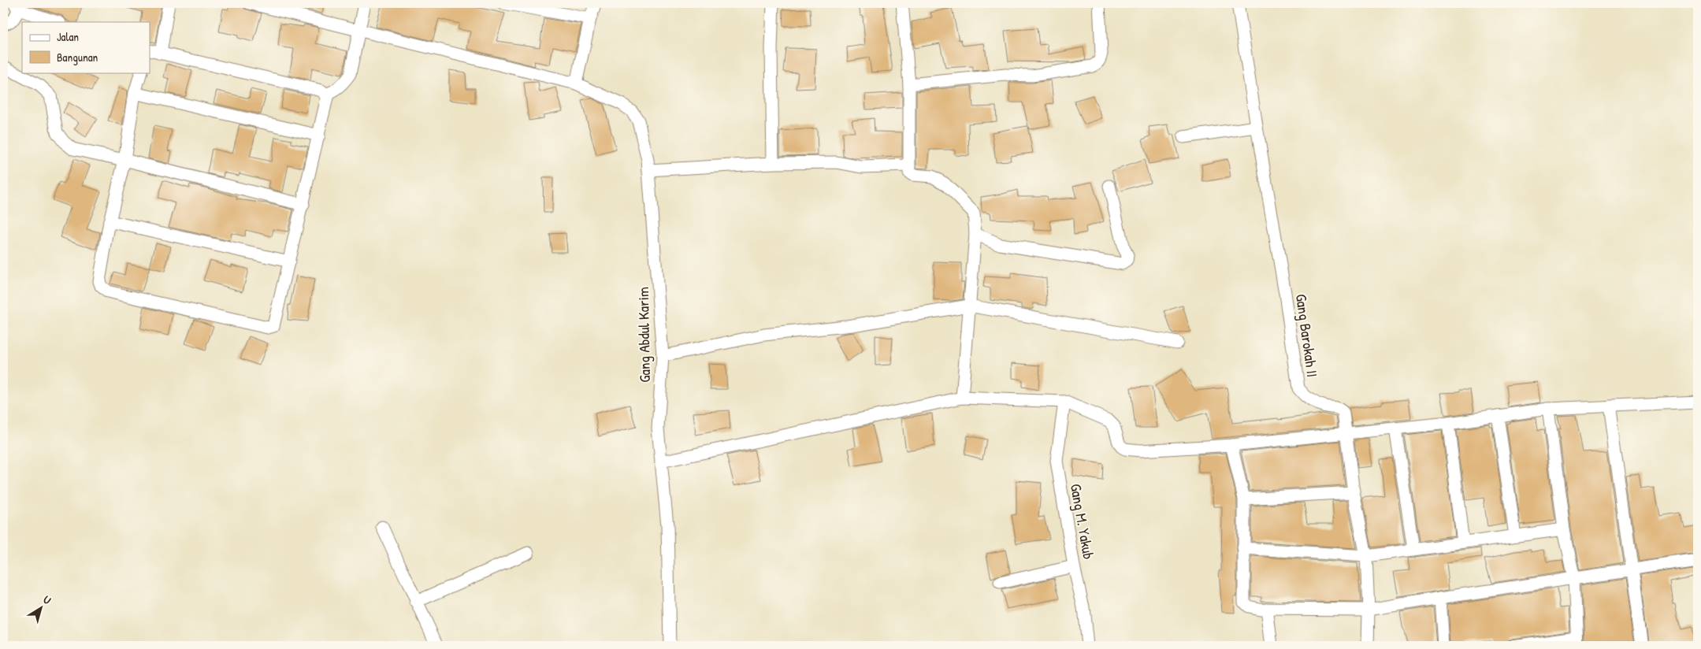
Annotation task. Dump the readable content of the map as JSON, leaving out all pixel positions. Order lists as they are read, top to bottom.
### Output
{
  "streets": {
    "street": ["Gang Abdul Karim", "Gang Barokah II", "Gang M. Yakub"]
  },
  "legend": ["Jalan", "Bangunan"],
  "north": "top right"
}
